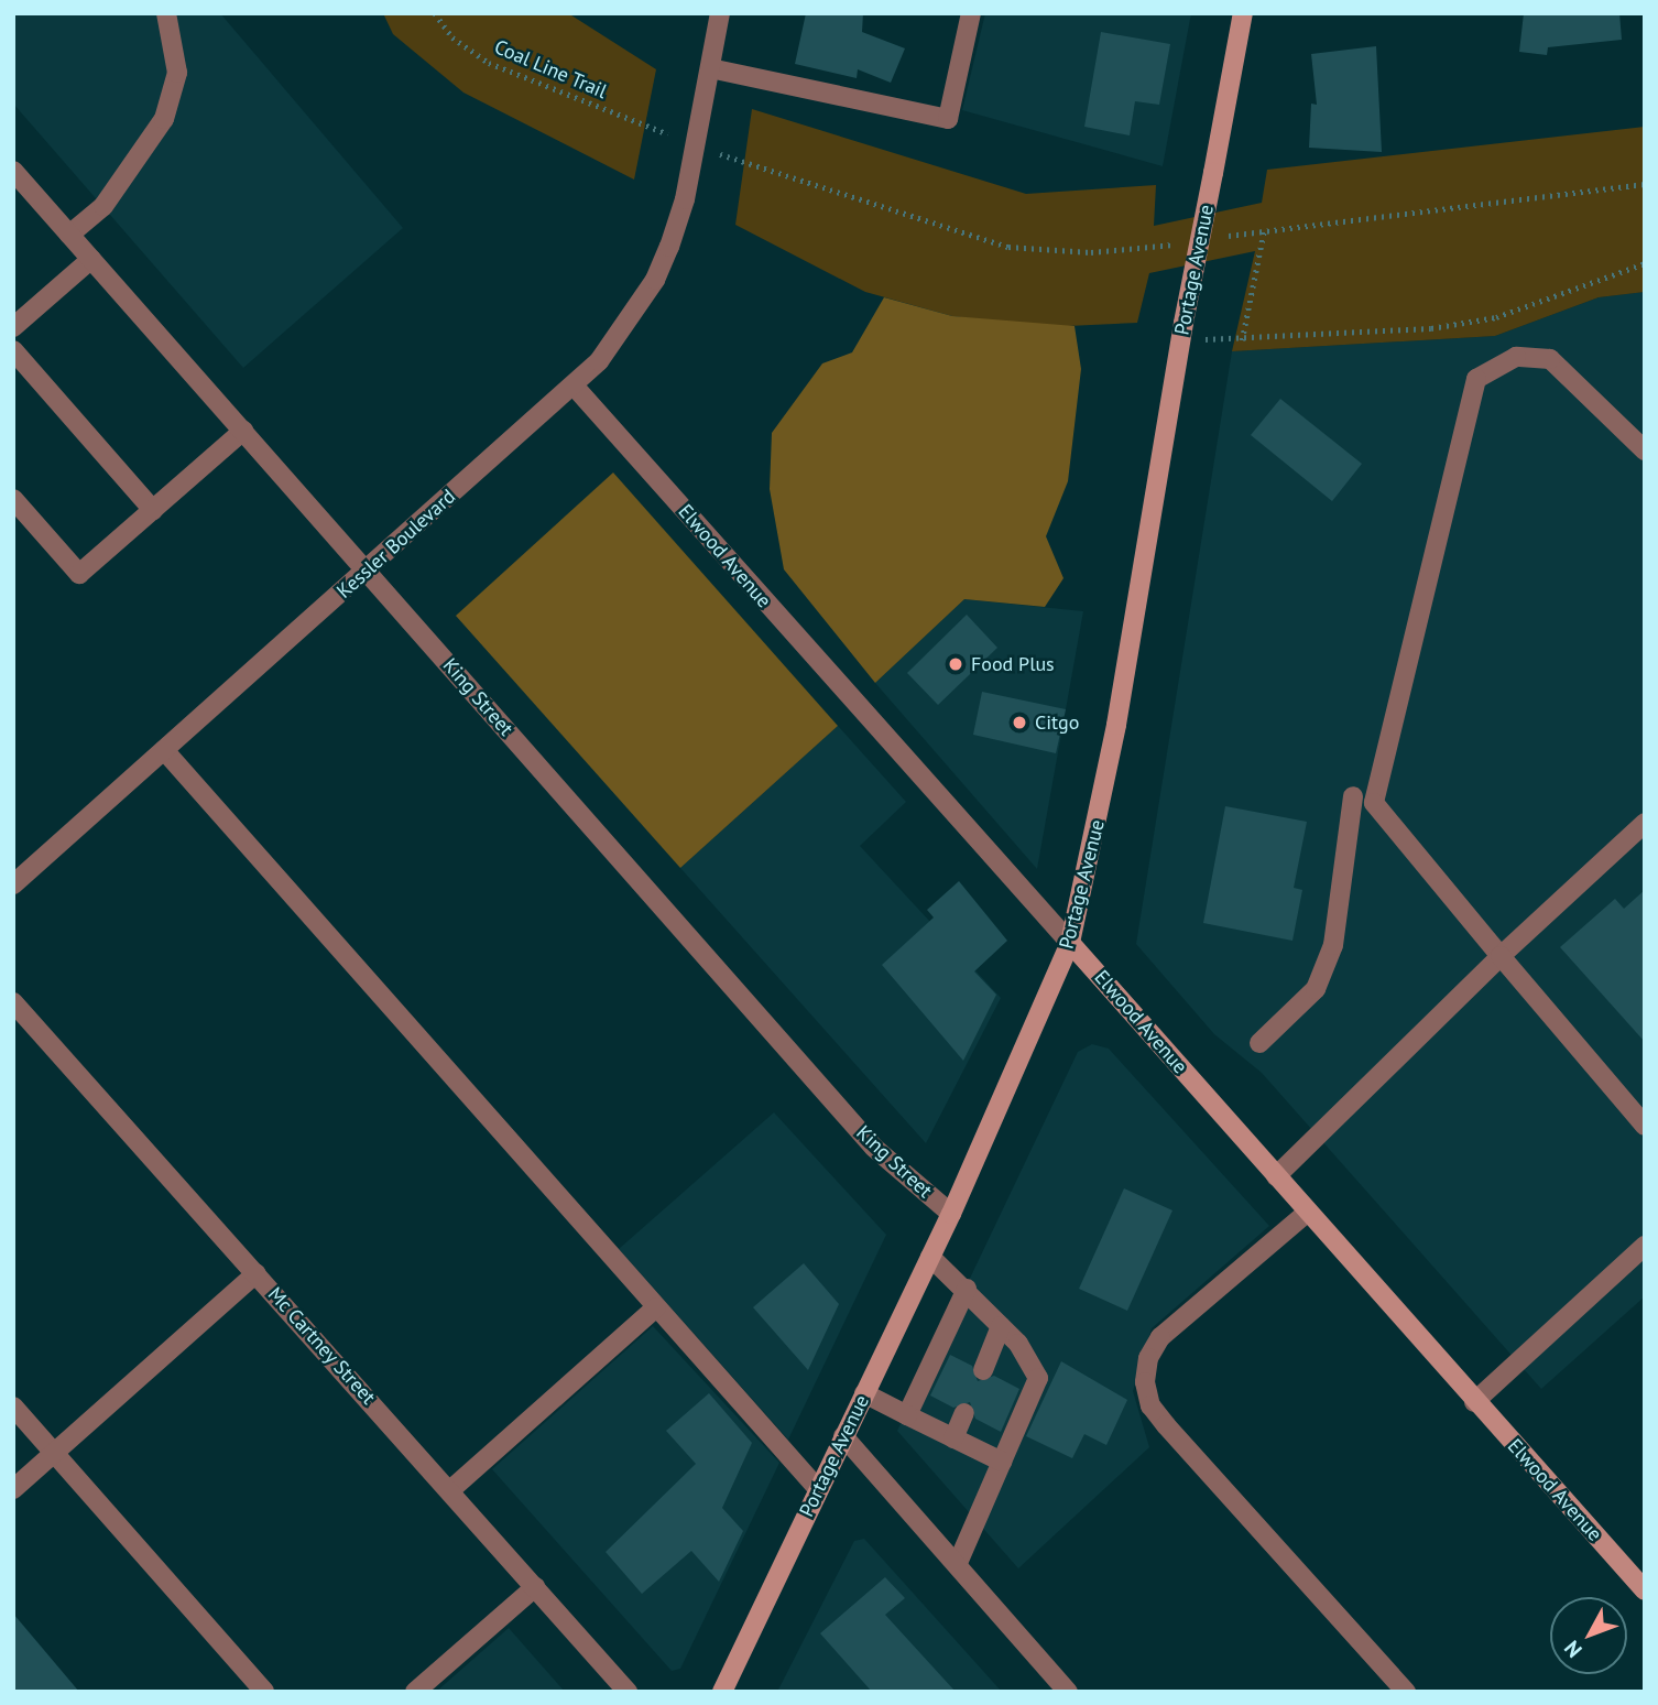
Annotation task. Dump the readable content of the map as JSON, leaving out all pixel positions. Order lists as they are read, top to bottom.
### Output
{
  "streets": {
    "main road": ["Portage Avenue", "Elwood Avenue"],
    "street": ["Kessler Boulevard", "King Street", "Mc Cartney Street"],
    "path": ["Coal Line Trail"]
  },
  "crossings": [
    ["Portage Avenue", "Elwood Avenue"],
    ["Portage Avenue", "King Street"],
    ["Kessler Boulevard", "Elwood Avenue"],
    ["Kessler Boulevard", "King Street"]
  ],
  "places": ["Food Plus", "Citgo"],
  "north": "bottom left"
}
